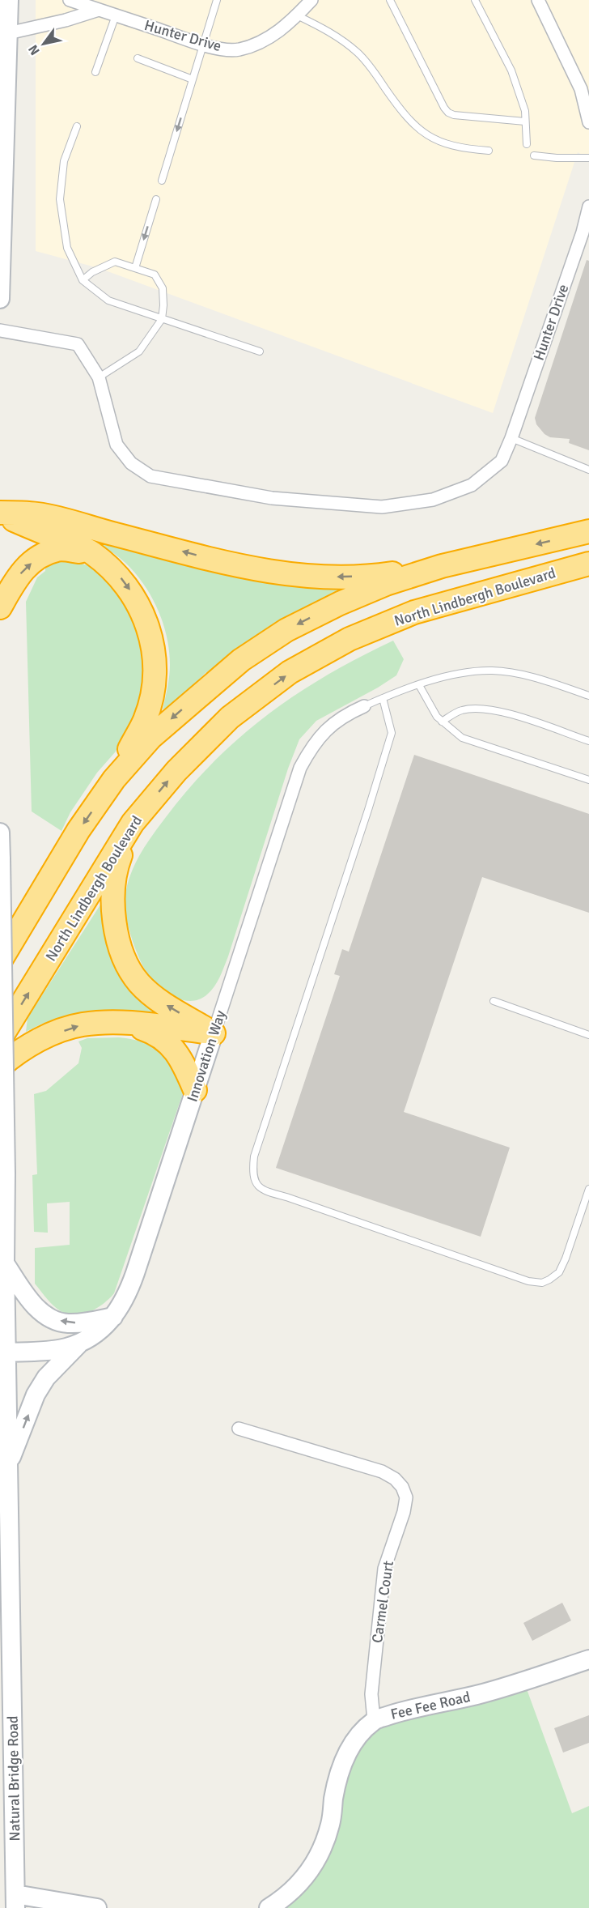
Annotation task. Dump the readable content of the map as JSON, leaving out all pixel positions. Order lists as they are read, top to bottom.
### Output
{
  "streets": {
    "highway": ["North Lindbergh Boulevard"],
    "main road": ["Innovation Way", "Fee Fee Road", "Natural Bridge Road"],
    "street": ["Hunter Drive", "Carmel Court"]
  },
  "crossings": [
    ["Innovation Way", "Natural Bridge Road"],
    ["Carmel Court", "Fee Fee Road"]
  ],
  "north": "bottom left"
}
